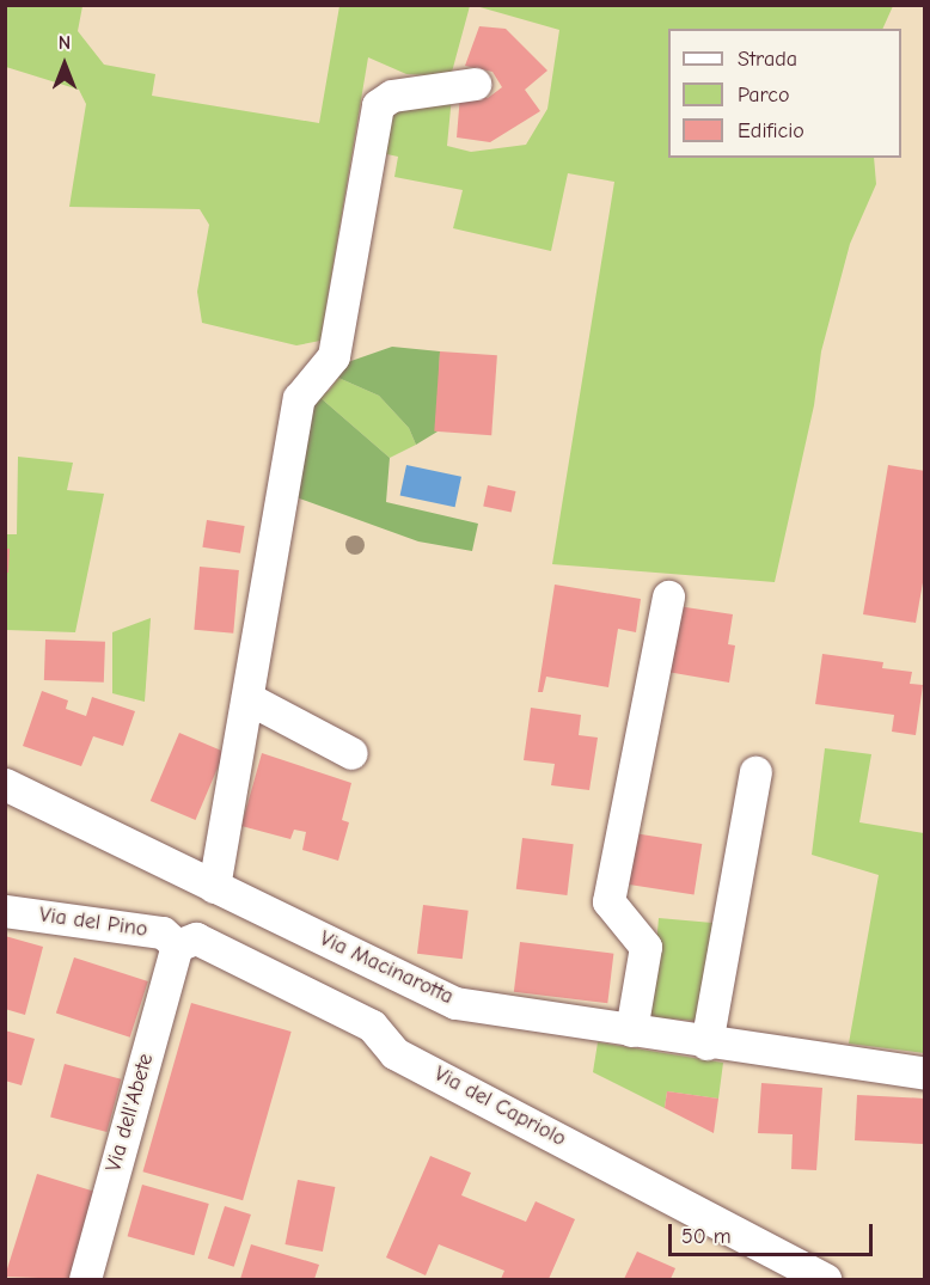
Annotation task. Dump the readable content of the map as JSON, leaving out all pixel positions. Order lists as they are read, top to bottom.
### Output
{
  "streets": {
    "street": [
      "Via del Pino",
      "Via Macinarotta",
      "Via del Capriolo",
      "Via dell'Abete"
    ]
  },
  "crossings": [
    ["Via del Pino", "Via del Capriolo"],
    ["Via del Pino", "Via dell'Abete"],
    ["Via del Capriolo", "Via dell'Abete"]
  ],
  "legend": ["Strada", "Parco", "Edificio"],
  "scale_bar": "50 m",
  "north": "top"
}
